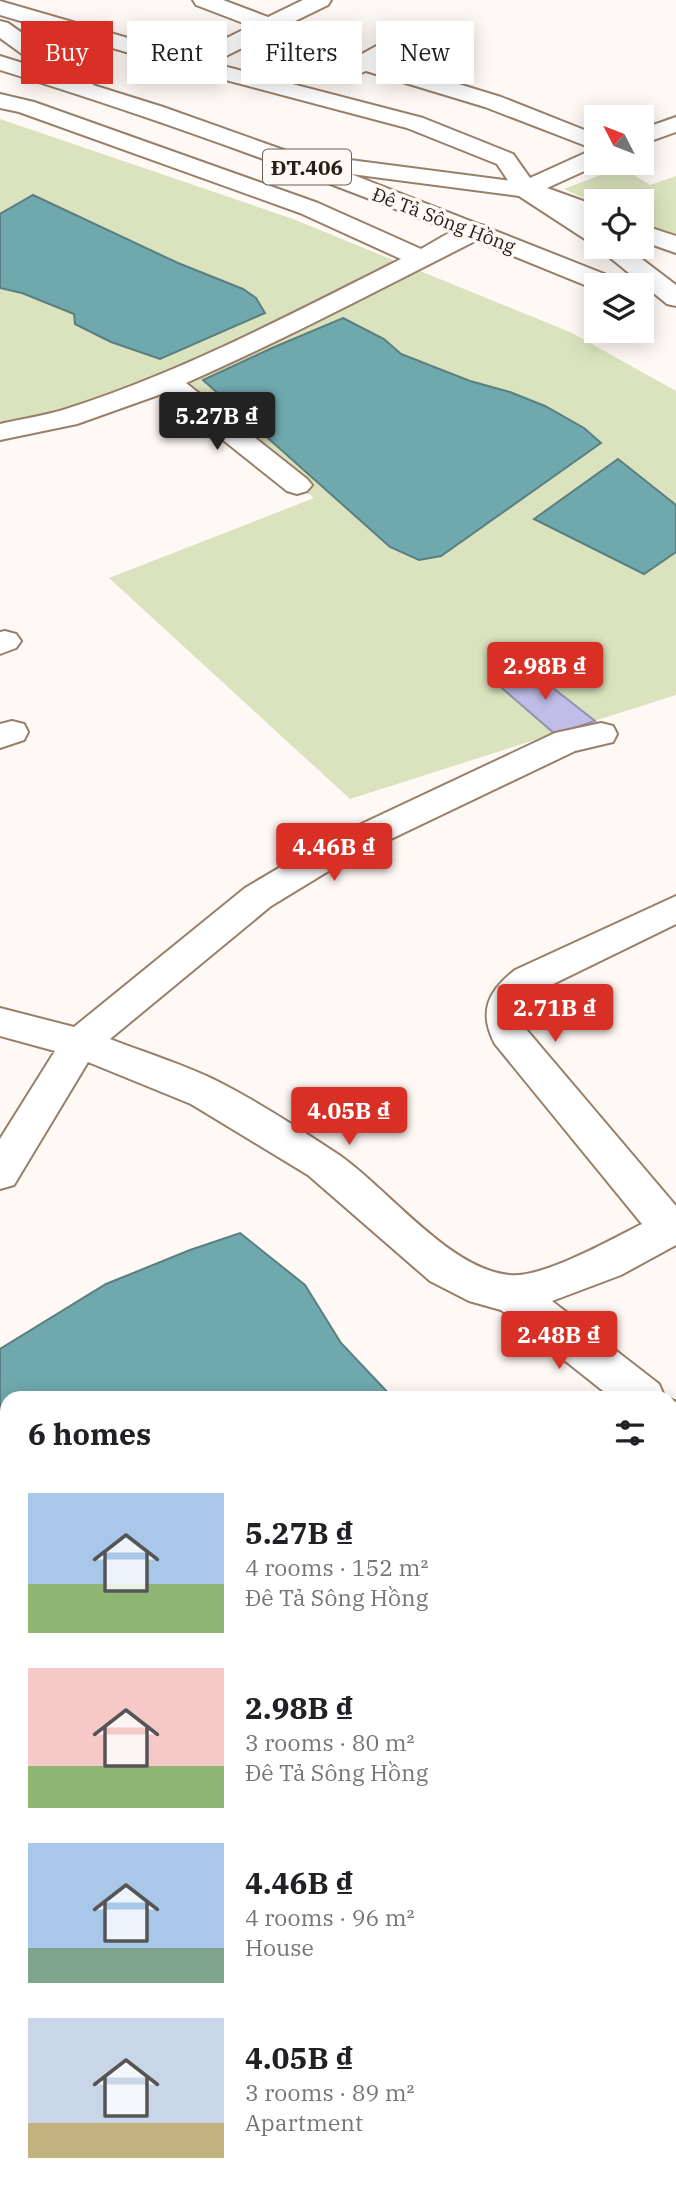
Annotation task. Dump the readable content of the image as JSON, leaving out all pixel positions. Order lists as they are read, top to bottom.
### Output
{
  "streets": {
    "street": ["ĐT.406", "Đê Tả Sông Hồng"]
  },
  "north": "top left",
  "page": {
    "chip": [
      "Buy",
      "Rent",
      "Filters",
      "New"
    ],
    "price": [
      "5.27B ₫",
      "2.98B ₫",
      "4.46B ₫",
      "2.71B ₫",
      "4.05B ₫",
      "2.48B ₫"
    ],
    "heading": "6 homes",
    "list": [
      {
        "name": "5.27B ₫",
        "note": "4 rooms · 152 m² · Đê Tả Sông Hồng"
      },
      {
        "name": "2.98B ₫",
        "note": "3 rooms · 80 m² · Đê Tả Sông Hồng"
      },
      {
        "name": "4.46B ₫",
        "note": "4 rooms · 96 m² · House"
      },
      {
        "name": "4.05B ₫",
        "note": "3 rooms · 89 m² · Apartment"
      }
    ]
  }
}
